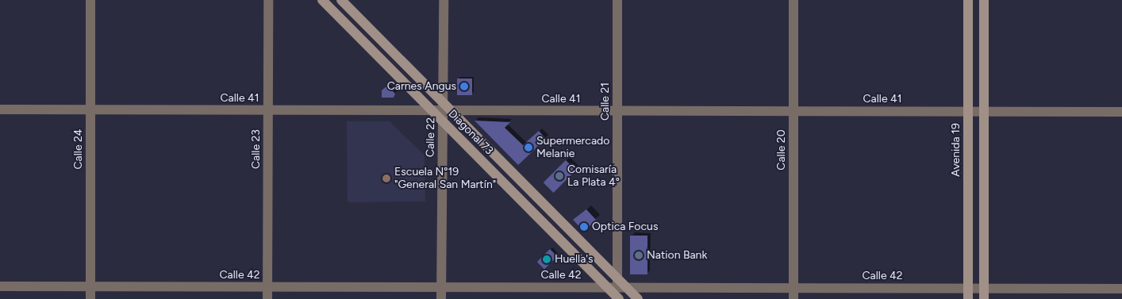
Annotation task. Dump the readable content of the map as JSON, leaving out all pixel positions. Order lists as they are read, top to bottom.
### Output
{
  "streets": {
    "main road": ["Diagonal 73", "Avenida 19"],
    "street": [
      "Calle 41",
      "Calle 21",
      "Calle 22",
      "Calle 24",
      "Calle 23",
      "Calle 20",
      "Calle 42"
    ]
  },
  "crossings": [
    ["Calle 41", "Calle 21"],
    ["Calle 41", "Diagonal 73"],
    ["Calle 41", "Calle 22"],
    ["Calle 41", "Calle 24"],
    ["Calle 41", "Calle 23"],
    ["Calle 41", "Calle 20"],
    ["Calle 41", "Avenida 19"],
    ["Calle 21", "Diagonal 73"],
    ["Calle 21", "Calle 42"],
    ["Diagonal 73", "Calle 22"],
    ["Diagonal 73", "Calle 42"],
    ["Calle 22", "Calle 42"],
    ["Calle 24", "Calle 42"],
    ["Calle 23", "Calle 42"],
    ["Calle 20", "Calle 42"],
    ["Avenida 19", "Calle 42"]
  ],
  "places": [
    "Carnes Angus",
    "Supermercado Melanie",
    "Comisaría La Plata 4°",
    "Escuela N°19 \"General San Martín\"",
    "Optica Focus",
    "Nation Bank",
    "Huella's"
  ]
}
